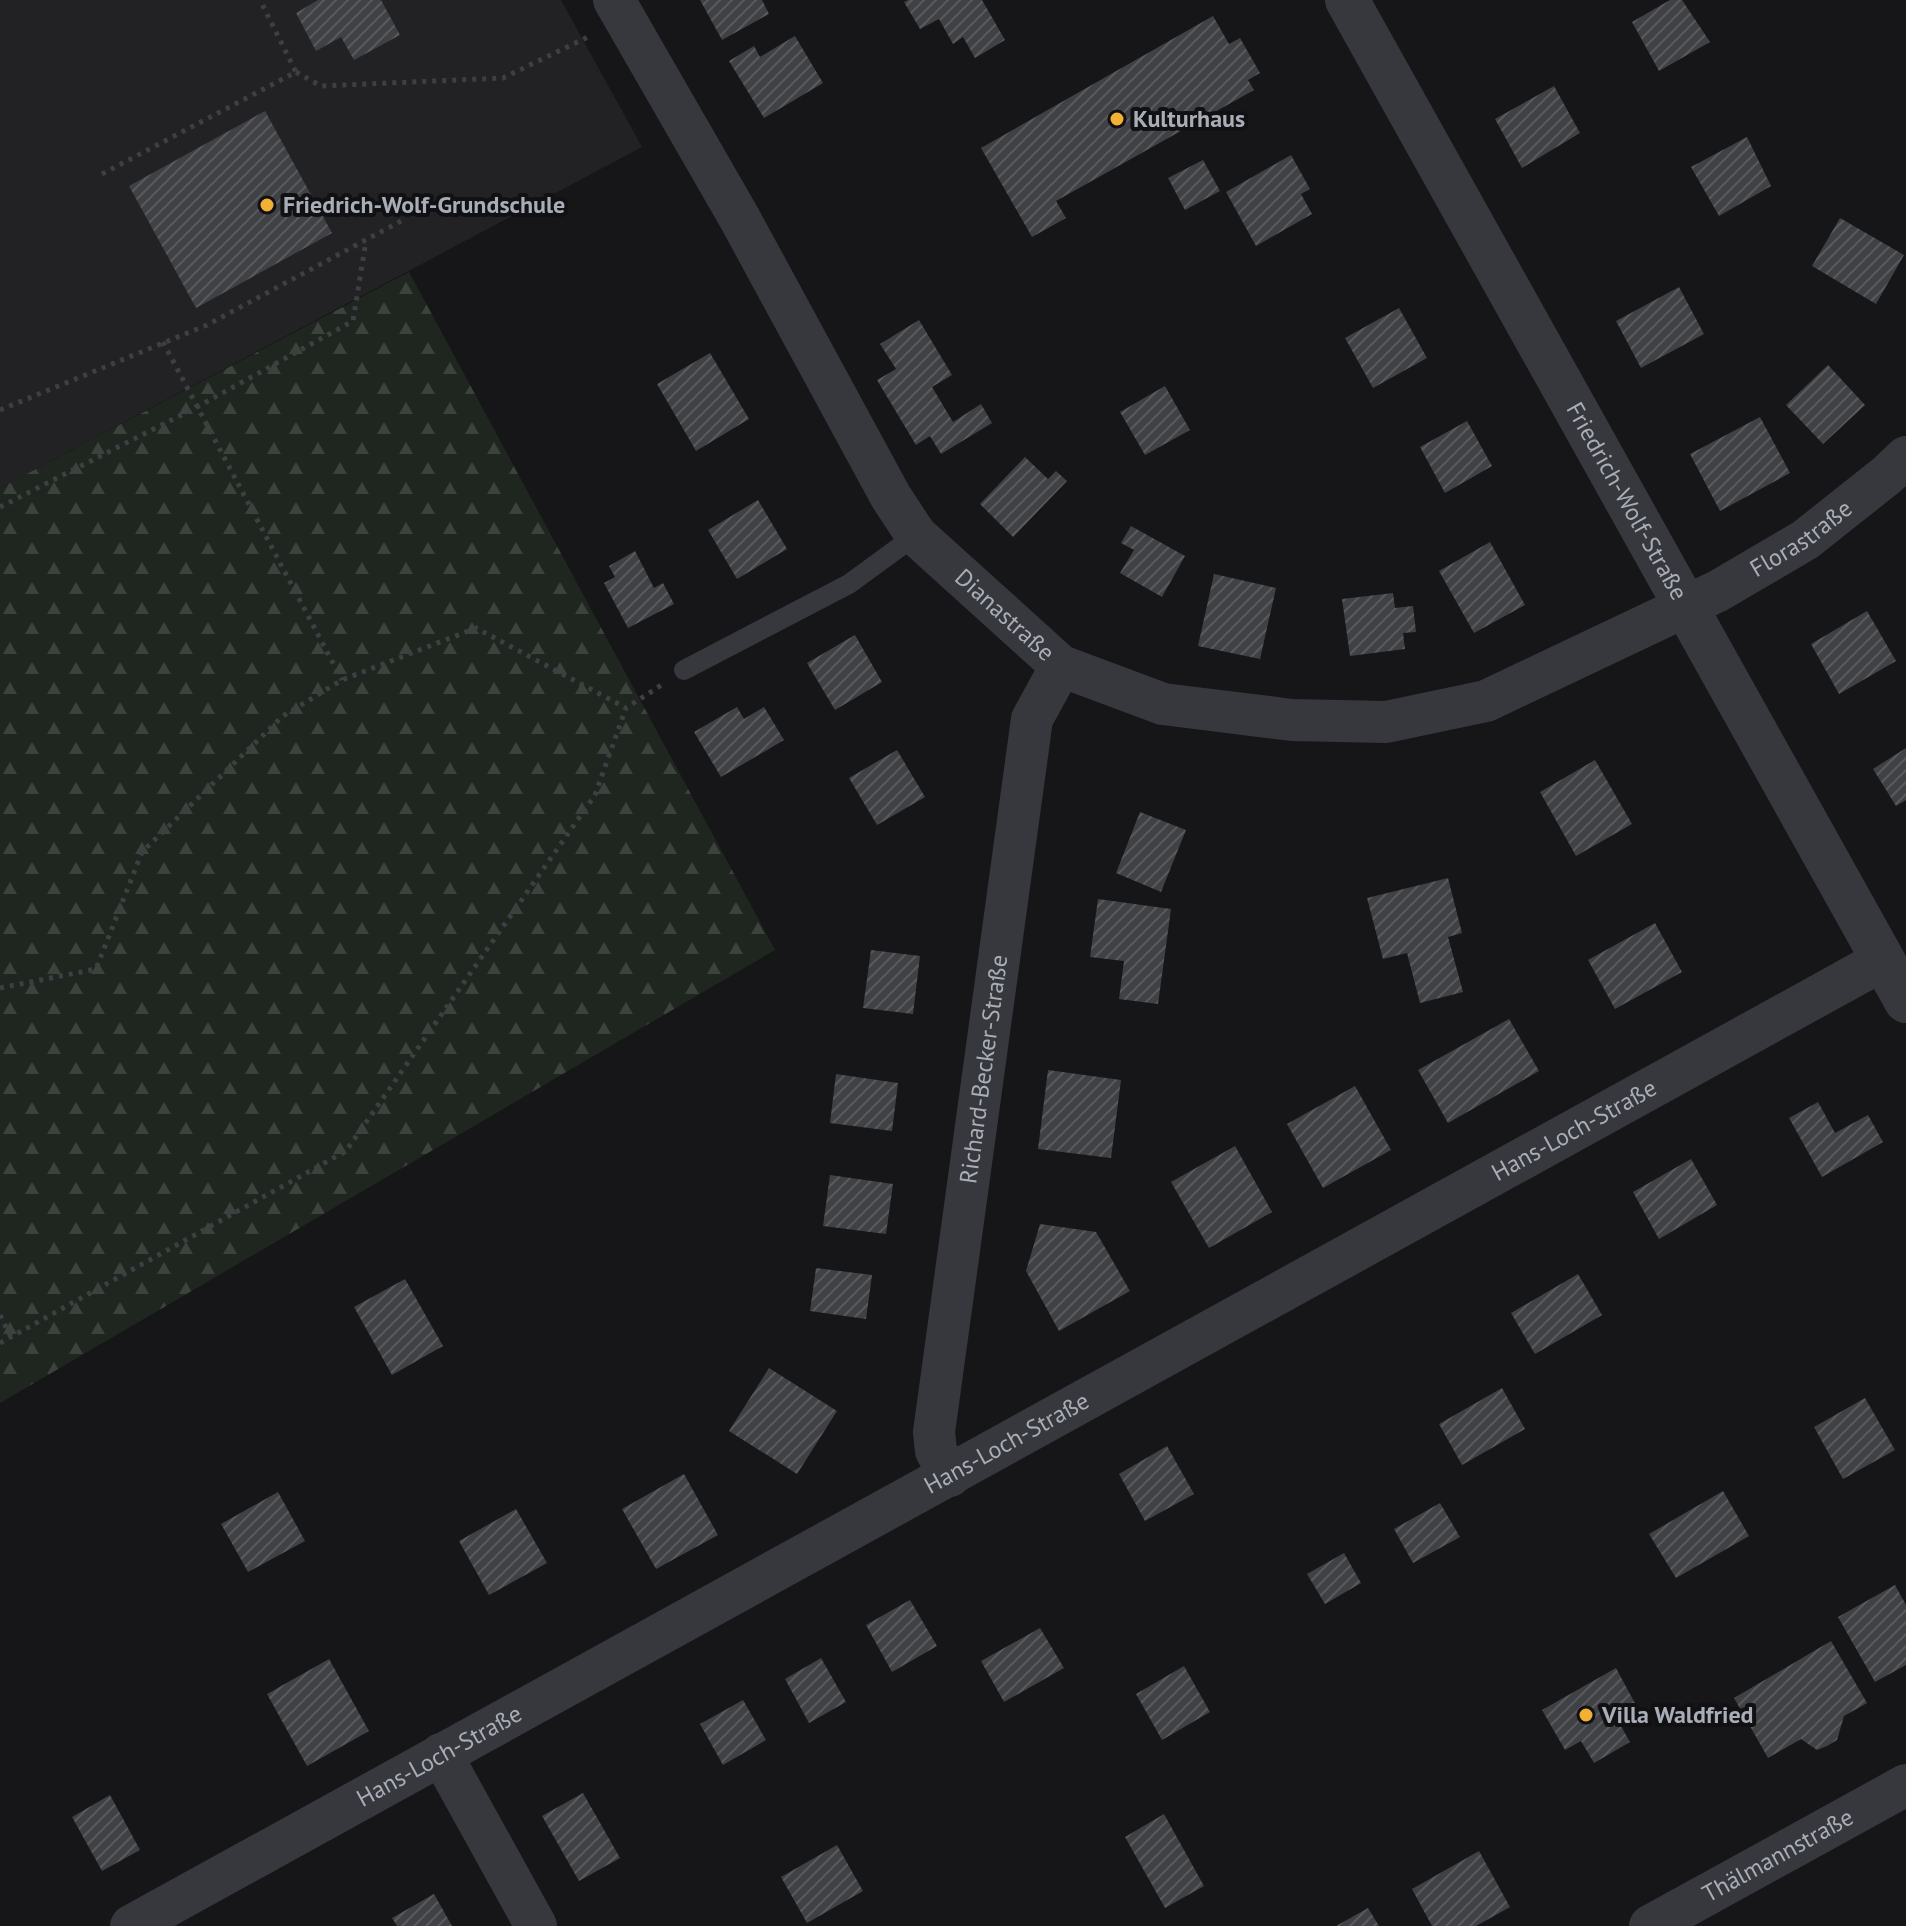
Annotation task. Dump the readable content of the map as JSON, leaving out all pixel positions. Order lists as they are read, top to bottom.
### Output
{
  "streets": {
    "street": [
      "Friedrich-Wolf-Straße",
      "Florastraße",
      "Dianastraße",
      "Richard-Becker-Straße",
      "Hans-Loch-Straße",
      "Thälmannstraße"
    ]
  },
  "crossings": [
    ["Friedrich-Wolf-Straße", "Florastraße"],
    ["Friedrich-Wolf-Straße", "Dianastraße"],
    ["Friedrich-Wolf-Straße", "Hans-Loch-Straße"],
    ["Florastraße", "Dianastraße"],
    ["Dianastraße", "Richard-Becker-Straße"],
    ["Richard-Becker-Straße", "Hans-Loch-Straße"]
  ],
  "places": ["Kulturhaus", "Friedrich-Wolf-Grundschule", "Villa Waldfried"]
}
